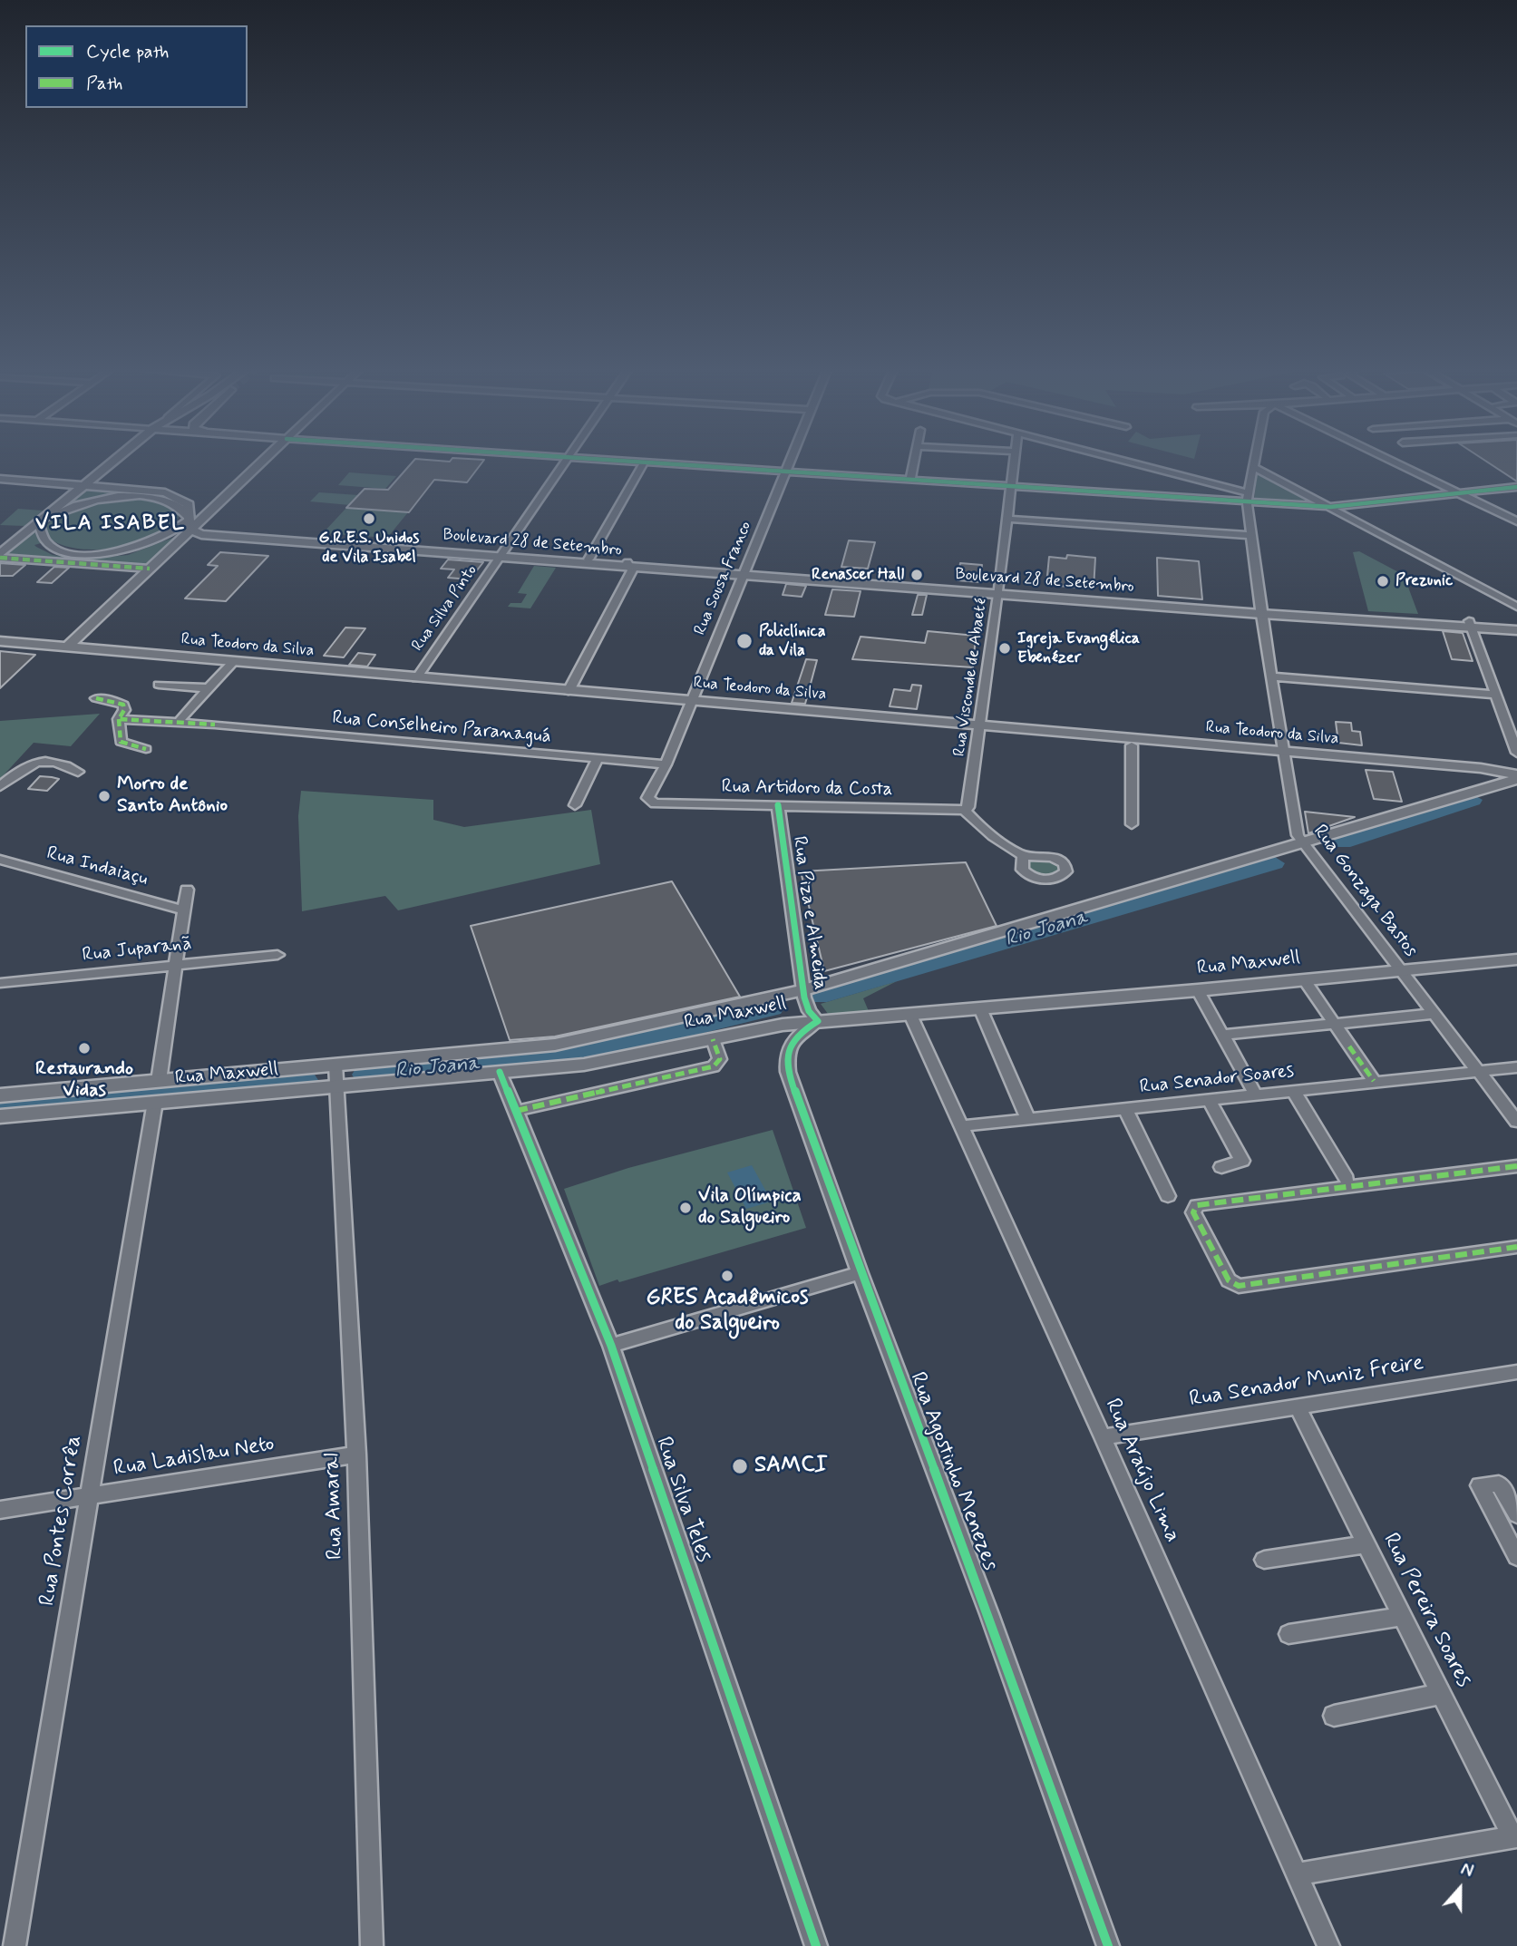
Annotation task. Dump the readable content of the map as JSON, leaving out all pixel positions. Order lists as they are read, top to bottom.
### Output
{
  "streets": {
    "main road": ["Boulevard 28 de Setembro", "Rua Teodoro da Silva", "Rua Maxwell"],
    "street": [
      "Rua Sousa Franco",
      "Rua Silva Pinto",
      "Rua Visconde de Abaeté",
      "Rua Conselheiro Paranaguá",
      "Rua Artidoro da Costa",
      "Rua Indaiaçu",
      "Rua Gonzaga Bastos",
      "Rua Piza e Almeida",
      "Rua Juparanã",
      "Rua Senador Soares",
      "Rua Senador Muniz Freire",
      "Rua Ladislau Neto",
      "Rua Araújo Lima",
      "Rua Agostinho Menezes",
      "Rua Silva Teles",
      "Rua Amaral",
      "Rua Pontes Corrêa",
      "Rua Pereira Soares"
    ]
  },
  "crossings": [
    ["Boulevard 28 de Setembro", "Rua Sousa Franco"],
    ["Boulevard 28 de Setembro", "Rua Silva Pinto"],
    ["Boulevard 28 de Setembro", "Rua Visconde de Abaeté"],
    ["Boulevard 28 de Setembro", "Rua Gonzaga Bastos"],
    ["Rua Sousa Franco", "Rua Teodoro da Silva"],
    ["Rua Sousa Franco", "Rua Conselheiro Paranaguá"],
    ["Rua Sousa Franco", "Rua Artidoro da Costa"],
    ["Rua Silva Pinto", "Rua Teodoro da Silva"],
    ["Rua Teodoro da Silva", "Rua Visconde de Abaeté"],
    ["Rua Teodoro da Silva", "Rua Gonzaga Bastos"],
    ["Rua Teodoro da Silva", "Rua Maxwell"],
    ["Rua Visconde de Abaeté", "Rua Artidoro da Costa"],
    ["Rua Artidoro da Costa", "Rua Piza e Almeida"],
    ["Rua Gonzaga Bastos", "Rua Maxwell"],
    ["Rua Gonzaga Bastos", "Rua Senador Soares"],
    ["Rua Piza e Almeida", "Rua Maxwell"],
    ["Rua Piza e Almeida", "Rua Agostinho Menezes"],
    ["Rua Maxwell", "Rua Araújo Lima"],
    ["Rua Maxwell", "Rua Agostinho Menezes"],
    ["Rua Maxwell", "Rua Silva Teles"],
    ["Rua Maxwell", "Rua Amaral"],
    ["Rua Maxwell", "Rua Pontes Corrêa"],
    ["Rua Senador Soares", "Rua Araújo Lima"],
    ["Rua Senador Muniz Freire", "Rua Araújo Lima"],
    ["Rua Senador Muniz Freire", "Rua Pereira Soares"],
    ["Rua Ladislau Neto", "Rua Amaral"],
    ["Rua Ladislau Neto", "Rua Pontes Corrêa"]
  ],
  "districts": ["VILA ISABEL"],
  "water": ["Rio Joana"],
  "places": [
    "G.R.E.S. Unidos de Vila Isabel",
    "Renascer Hall",
    "Prezunic",
    "Policlínica da Vila",
    "Igreja Evangélica Ebenézer",
    "Morro de Santo Antônio",
    "Restaurando Vidas",
    "Vila Olímpica do Salgueiro",
    "GRES Acadêmicos do Salgueiro",
    "SAMCI"
  ],
  "legend": ["Cycle path", "Path"],
  "north": "top"
}
